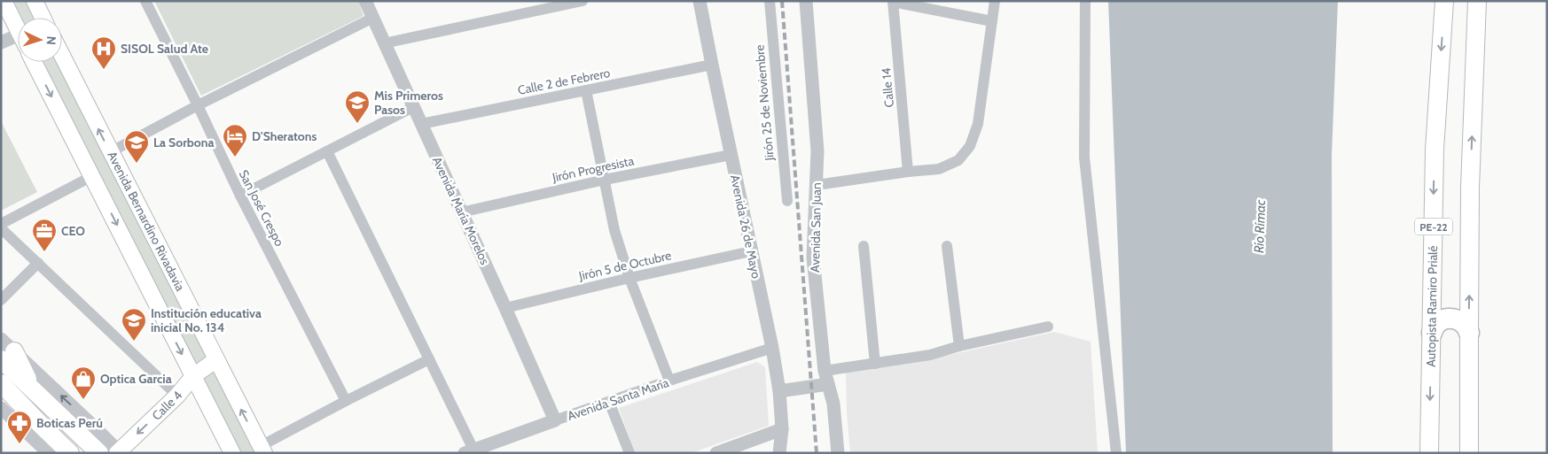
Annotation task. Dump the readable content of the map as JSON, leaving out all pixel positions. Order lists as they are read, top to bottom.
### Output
{
  "streets": {
    "main road": [
      "Avenida Bernardino Rivadavia",
      "PE-22",
      "Autopista Ramiro Prialé",
      "Calle 4"
    ],
    "street": [
      "Calle 2 de Febrero",
      "Calle 14",
      "Jirón 25 de Noviembre",
      "Jirón Progresista",
      "San José Crespo",
      "Avenida María Morelos",
      "Avenida 26 de Mayo",
      "Avenida San Juan",
      "Jirón 5 de Octubre",
      "Avenida Santa María"
    ]
  },
  "crossings": [
    ["Calle 2 de Febrero", "Avenida María Morelos"],
    ["Calle 2 de Febrero", "Avenida 26 de Mayo"],
    ["Jirón Progresista", "Avenida María Morelos"],
    ["Jirón Progresista", "Avenida 26 de Mayo"],
    ["Avenida María Morelos", "Jirón 5 de Octubre"],
    ["Avenida María Morelos", "Avenida Santa María"],
    ["Avenida Bernardino Rivadavia", "Calle 4"],
    ["Avenida 26 de Mayo", "Jirón 5 de Octubre"],
    ["Avenida 26 de Mayo", "Avenida Santa María"]
  ],
  "one_way": ["Calle 4"],
  "water": ["Río Rímac"],
  "places": {
    "hospital": ["SISOL Salud Ate"],
    "school or university": ["Mis Primeros Pasos", "La Sorbona", "Institución educativa inicial No. 134"],
    "hotel": ["D'Sheratons"],
    "office": ["CEO"],
    "shop": ["Optica Garcia"],
    "pharmacy": ["Boticas Perú"]
  },
  "north": "right"
}
